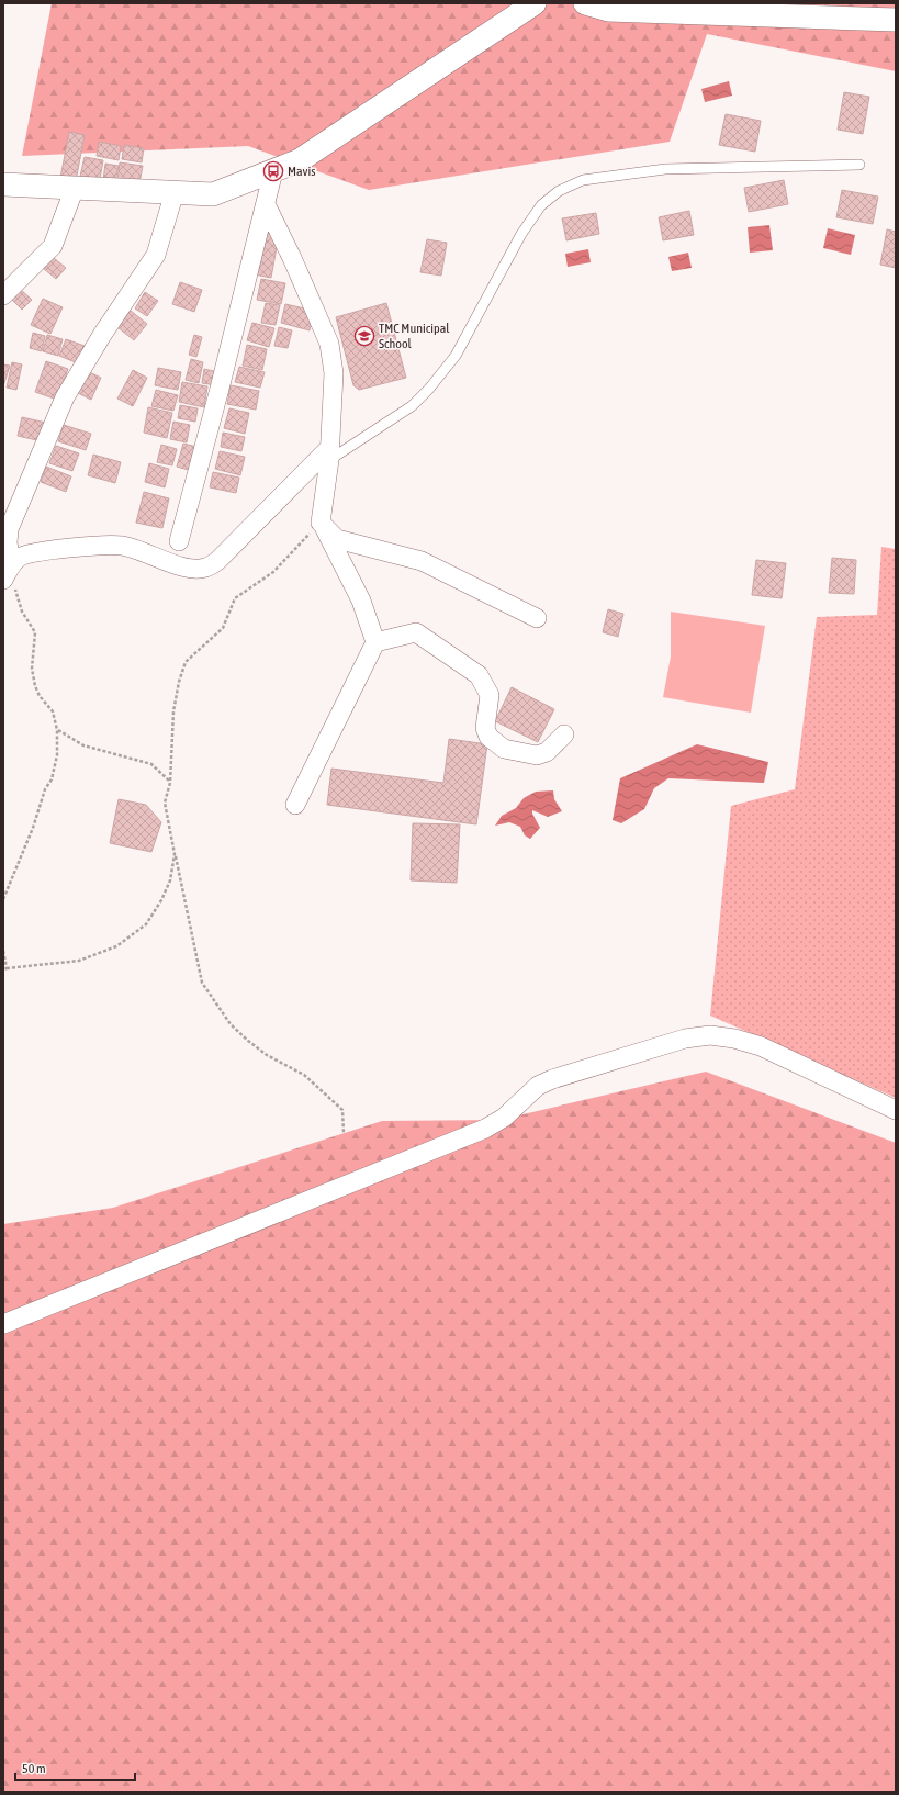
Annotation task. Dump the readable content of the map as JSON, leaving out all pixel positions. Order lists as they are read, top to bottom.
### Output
{
  "places": {
    "bus stop": ["Mavis"],
    "school or university": ["TMC Municipal School"]
  },
  "scale_bar": "50 m"
}
